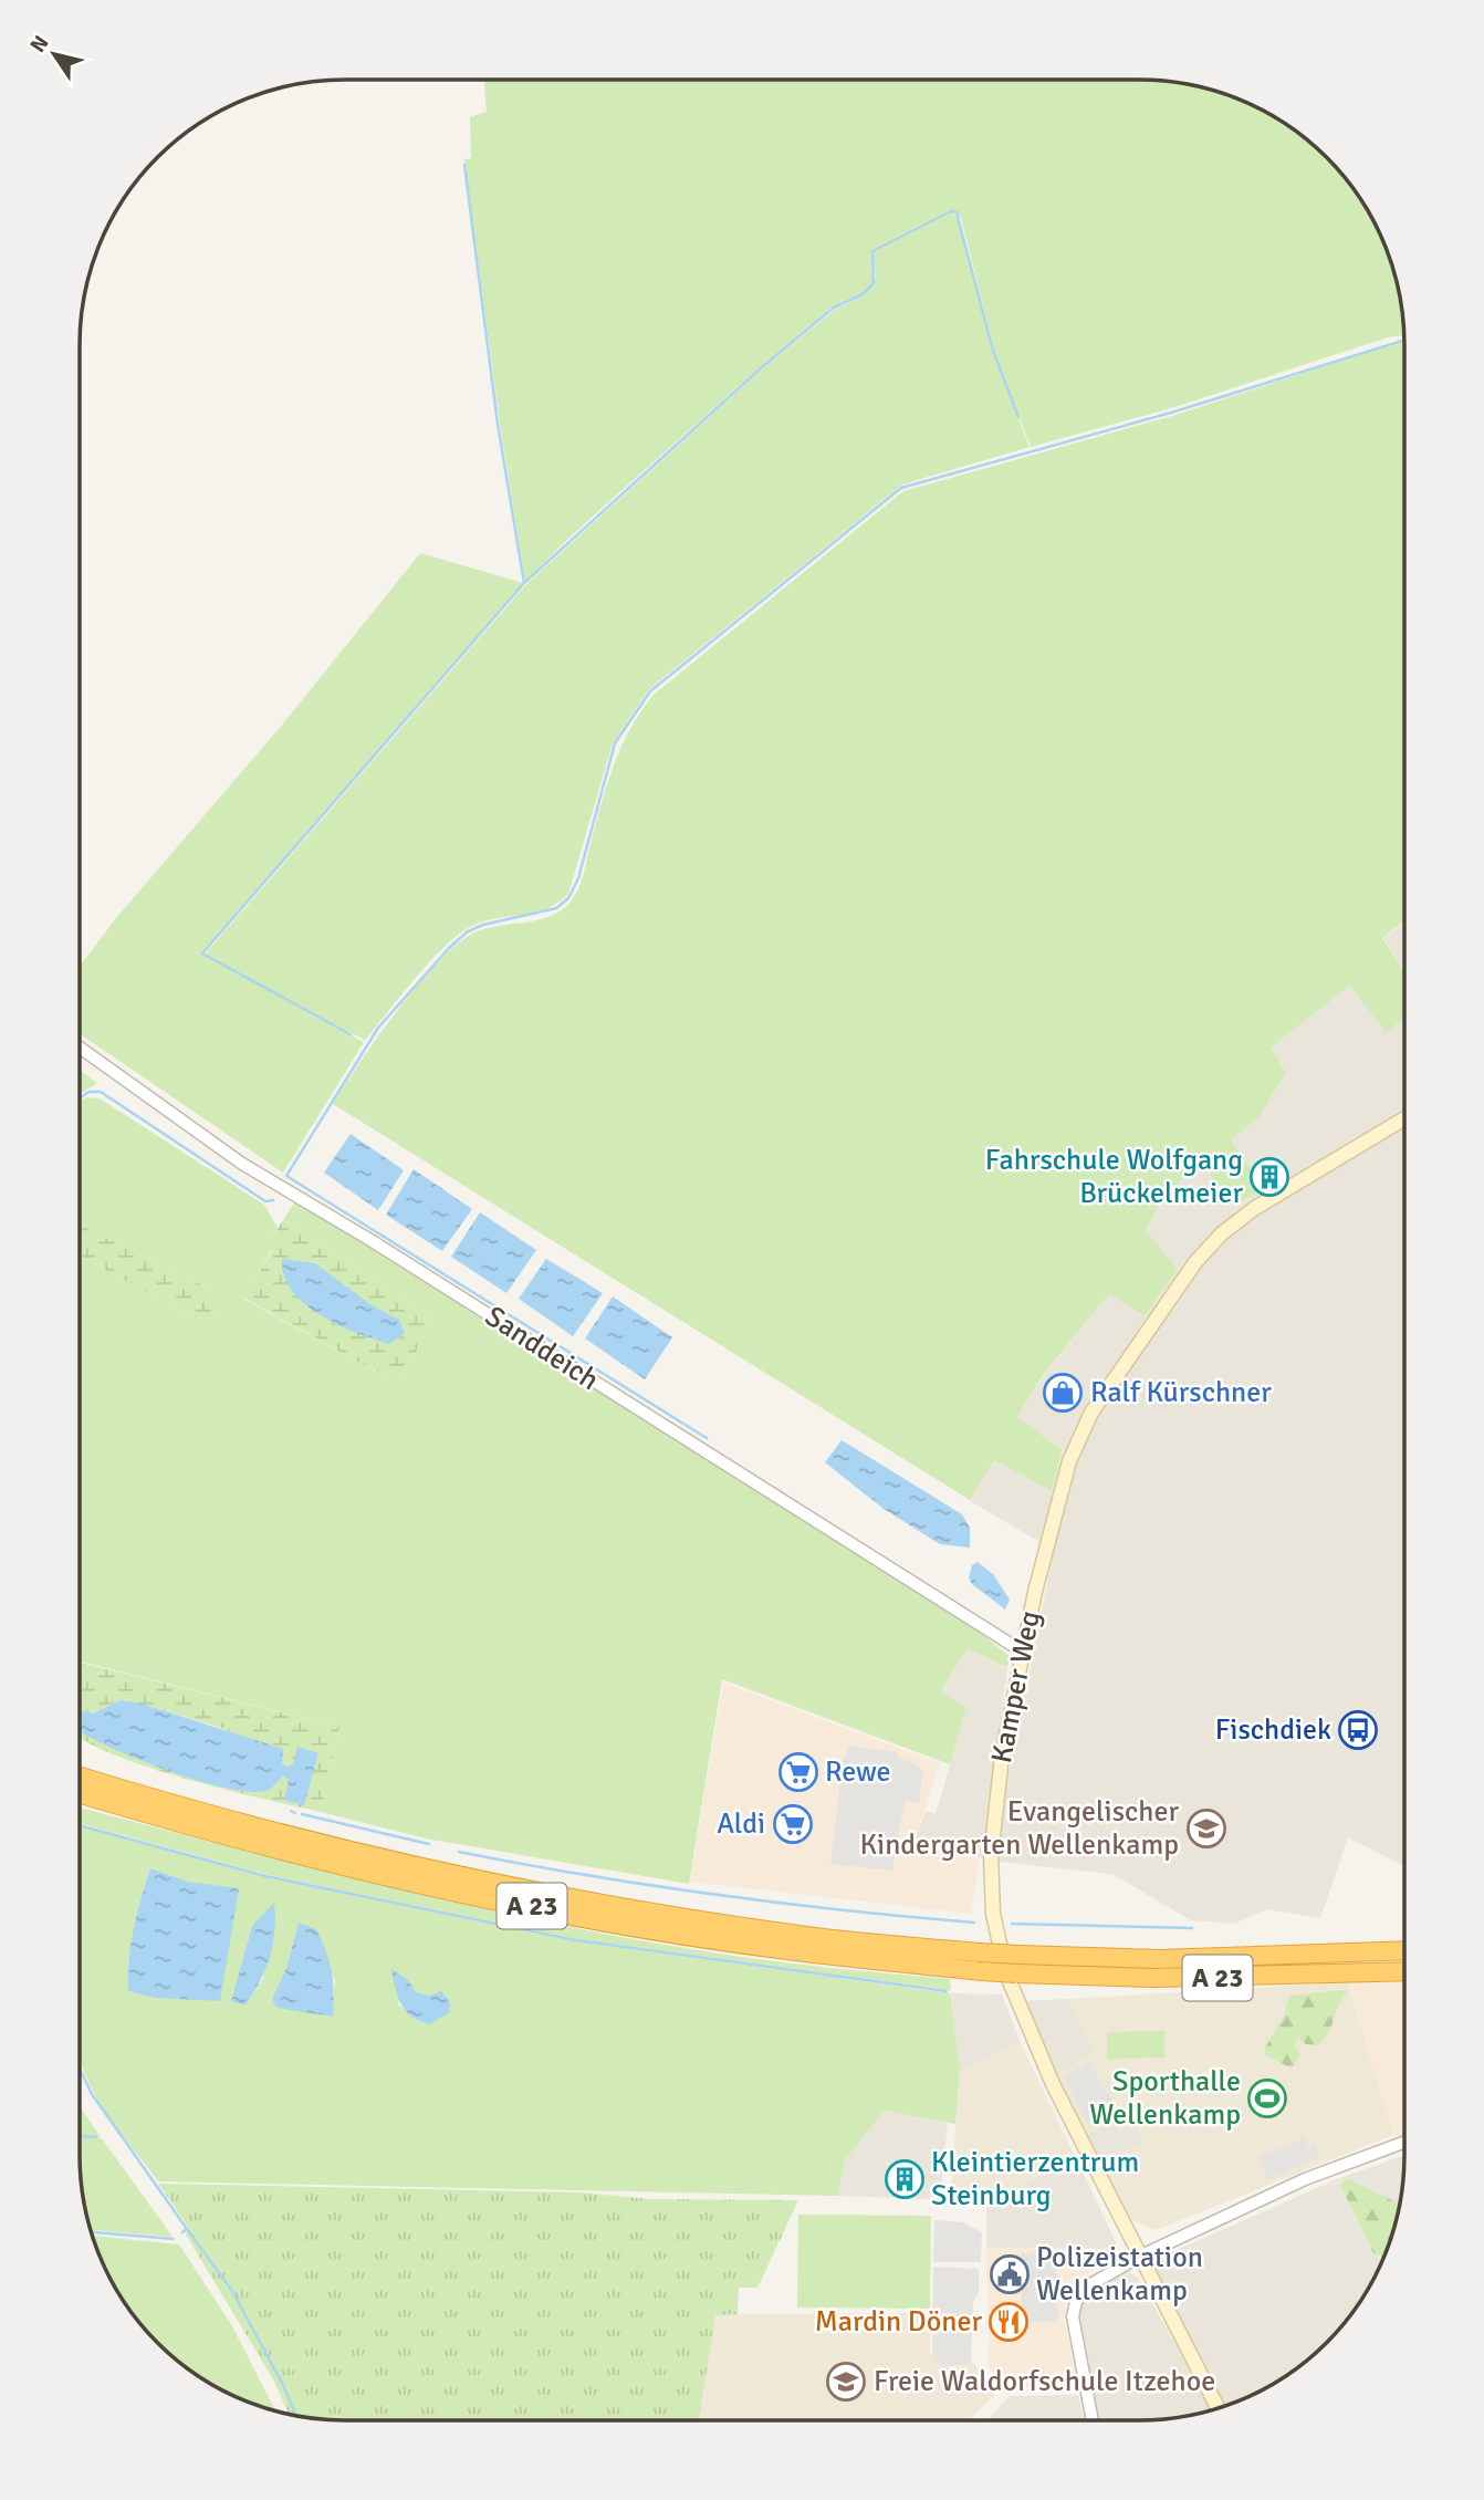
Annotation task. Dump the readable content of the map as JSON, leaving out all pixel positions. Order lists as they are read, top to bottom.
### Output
{
  "streets": {
    "highway": ["A 23"],
    "main road": ["Kamper Weg"],
    "street": ["Sanddeich"]
  },
  "crossings": [
    ["Sanddeich", "Kamper Weg"]
  ],
  "places": {
    "building": ["Fahrschule Wolfgang Brückelmeier", "Kleintierzentrum Steinburg"],
    "shop": ["Ralf Kürschner"],
    "bus stop": ["Fischdiek"],
    "supermarket": ["Rewe", "Aldi"],
    "school or university": ["Evangelischer Kindergarten Wellenkamp", "Freie Waldorfschule Itzehoe"],
    "sports": ["Sporthalle Wellenkamp"],
    "public building": ["Polizeistation Wellenkamp"],
    "restaurant": ["Mardin Döner"]
  },
  "north": "top left"
}
